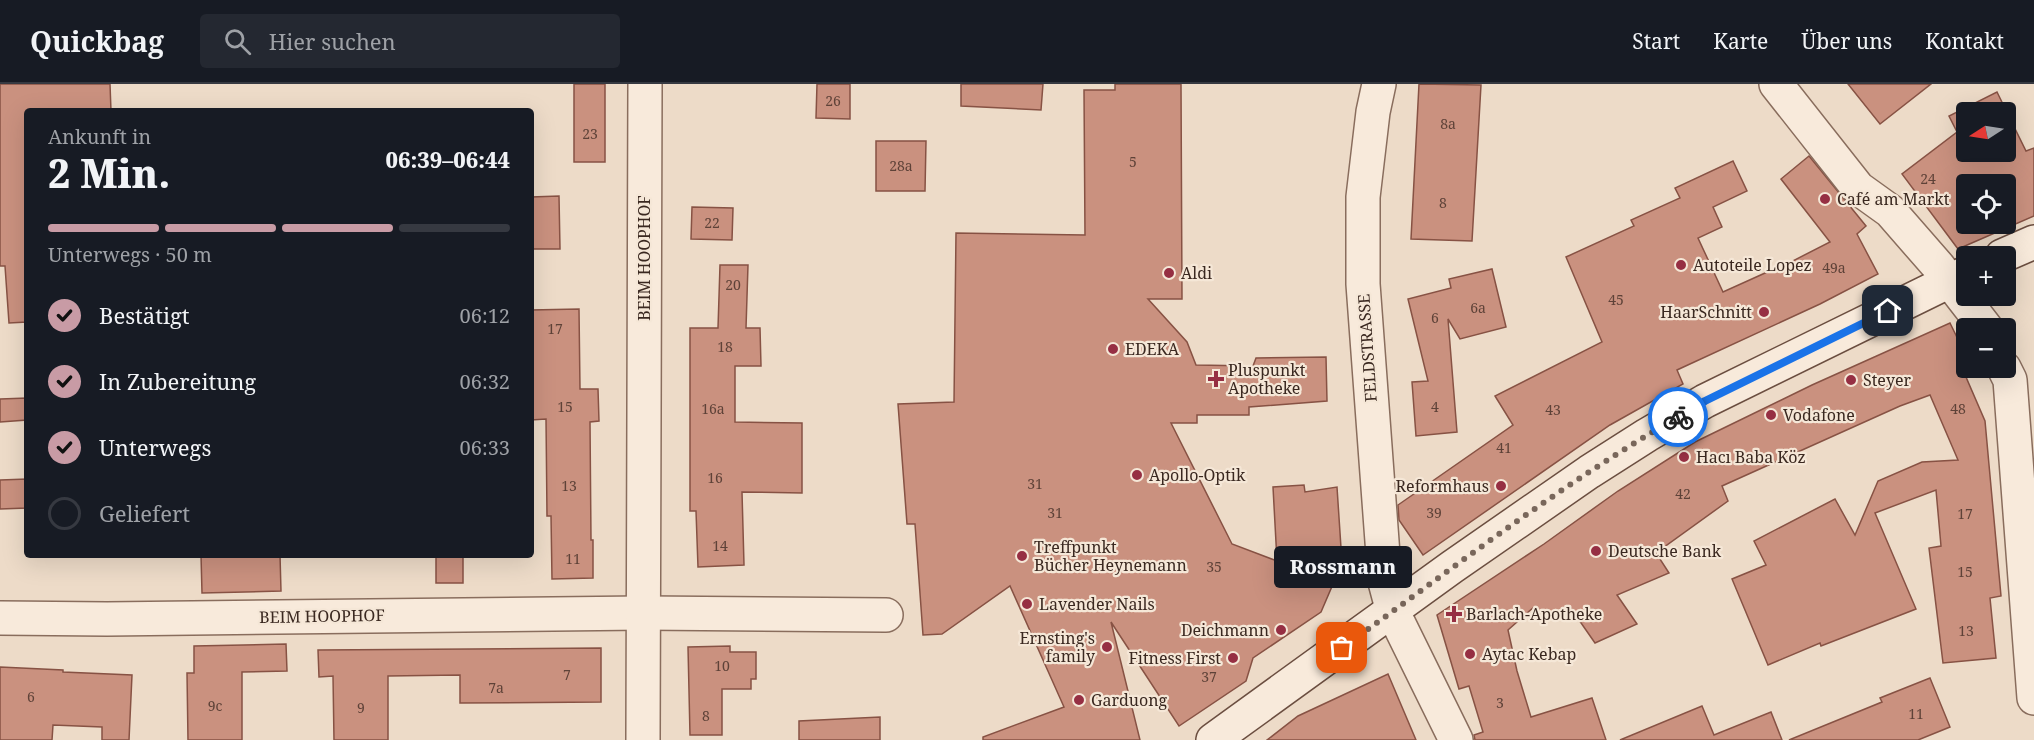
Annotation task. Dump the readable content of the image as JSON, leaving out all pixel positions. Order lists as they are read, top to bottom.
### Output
{
  "streets": {
    "street": ["BEIM HOOPHOF", "FELDSTRASSE"]
  },
  "places": {
    "other": [
      "Café am Markt",
      "Autoteile Lopez",
      "Aldi",
      "HaarSchnitt",
      "EDEKA",
      "Steyer",
      "Vodafone",
      "Hacı Baba Köz",
      "Apollo-Optik",
      "Reformhaus",
      "Deutsche Bank",
      "Treffpunkt Bücher Heynemann",
      "Lavender Nails",
      "Deichmann",
      "Ernsting's family",
      "Rossmann",
      "Aytac Kebap",
      "Fitness First",
      "Garduong"
    ],
    "health": ["Pluspunkt Apotheke", "Barlach-Apotheke"]
  },
  "house_numbers": [
    "26",
    "8a",
    "23",
    "5",
    "28a",
    "24",
    "8",
    "22",
    "49a",
    "20",
    "45",
    "6a",
    "6",
    "17",
    "18",
    "15",
    "4",
    "16a",
    "48",
    "43",
    "41",
    "16",
    "31",
    "13",
    "42",
    "31",
    "39",
    "17",
    "14",
    "11",
    "35",
    "15",
    "13",
    "10",
    "7",
    "37",
    "7a",
    "6",
    "3",
    "9c",
    "9",
    "11",
    "8"
  ],
  "north": "left",
  "page": {
    "header": "Quickbag",
    "search": "Hier suchen",
    "nav": [
      "Start",
      "Karte",
      "Über uns",
      "Kontakt"
    ],
    "map_buttons": ["+", "−"],
    "heading": ["2 Min.", "Ankunft in", "06:39–06:44"],
    "bar": "Unterwegs · 50 m",
    "list": [
      ["Bestätigt", "06:12"],
      ["In Zubereitung", "06:32"],
      ["Unterwegs", "06:33"],
      "Geliefert"
    ],
    "bubble": "Rossmann"
  }
}
